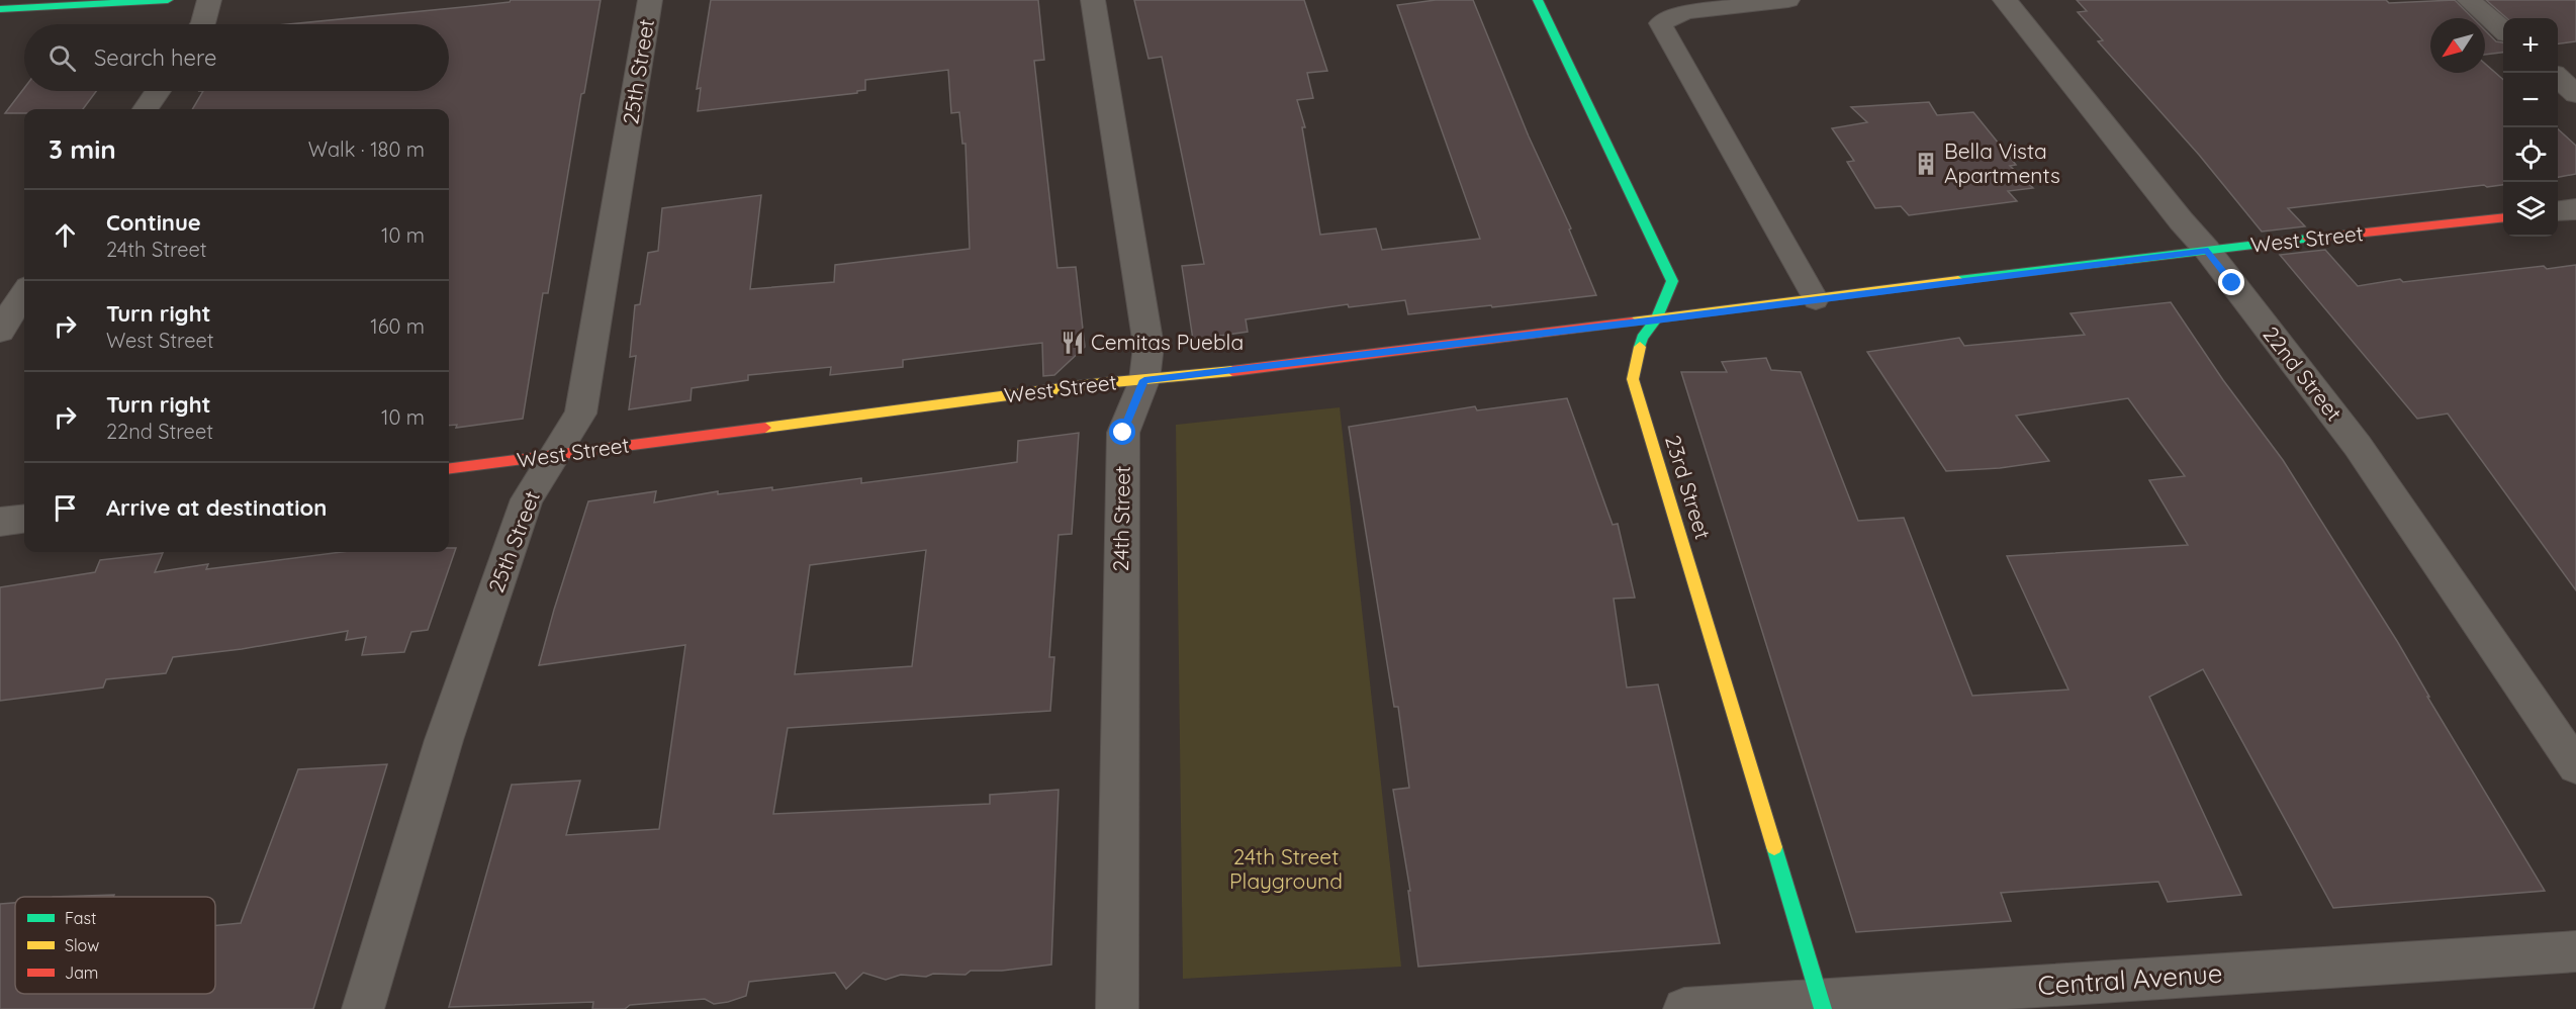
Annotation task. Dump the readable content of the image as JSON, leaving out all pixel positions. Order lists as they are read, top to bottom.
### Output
{
  "streets": {
    "street": [
      "25th Street",
      "West Street",
      "22nd Street",
      "23rd Street",
      "24th Street",
      "Central Avenue"
    ]
  },
  "crossings": [
    ["25th Street", "West Street"],
    ["West Street", "22nd Street"],
    ["West Street", "23rd Street"],
    ["West Street", "24th Street"],
    ["23rd Street", "Central Avenue"]
  ],
  "parks": ["24th Street Playground"],
  "places": {
    "building": ["Bella Vista Apartments"],
    "restaurant": ["Cemitas Puebla"]
  },
  "legend": ["Fast", "Slow", "Jam"],
  "north": "bottom left",
  "page": {
    "map_buttons": ["+", "−"],
    "search": "Search here",
    "heading": ["3 min", "Walk · 180 m"],
    "list": [
      ["Continue", "24th Street", "10 m"],
      ["Turn right", "West Street", "160 m"],
      ["Turn right", "22nd Street", "10 m"],
      "Arrive at destination"
    ]
  }
}
